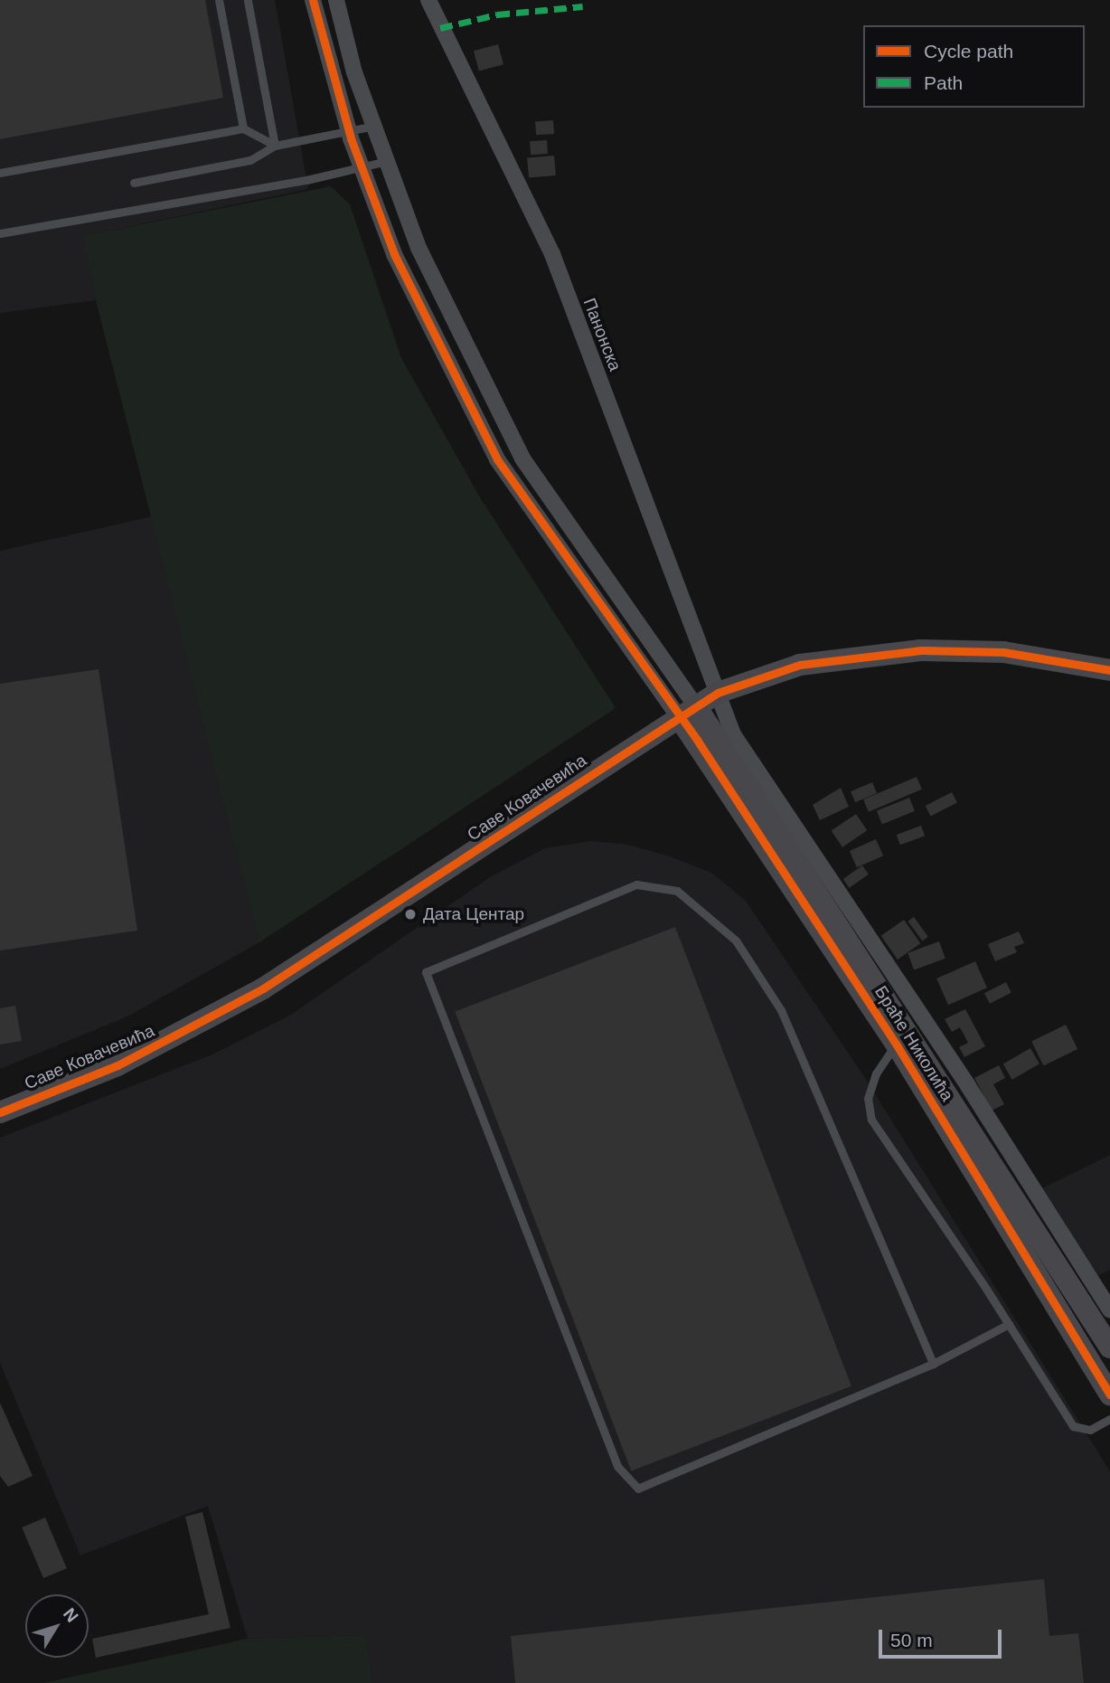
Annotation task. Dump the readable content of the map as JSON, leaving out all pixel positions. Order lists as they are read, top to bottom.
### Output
{
  "streets": {
    "street": ["Панонска", "Саве Ковачевића", "Браће Николића"]
  },
  "crossings": [
    ["Панонска", "Саве Ковачевића"],
    ["Саве Ковачевића", "Браће Николића"]
  ],
  "places": ["Дата Центар"],
  "legend": ["Cycle path", "Path"],
  "scale_bar": "50 m",
  "north": "top right"
}
